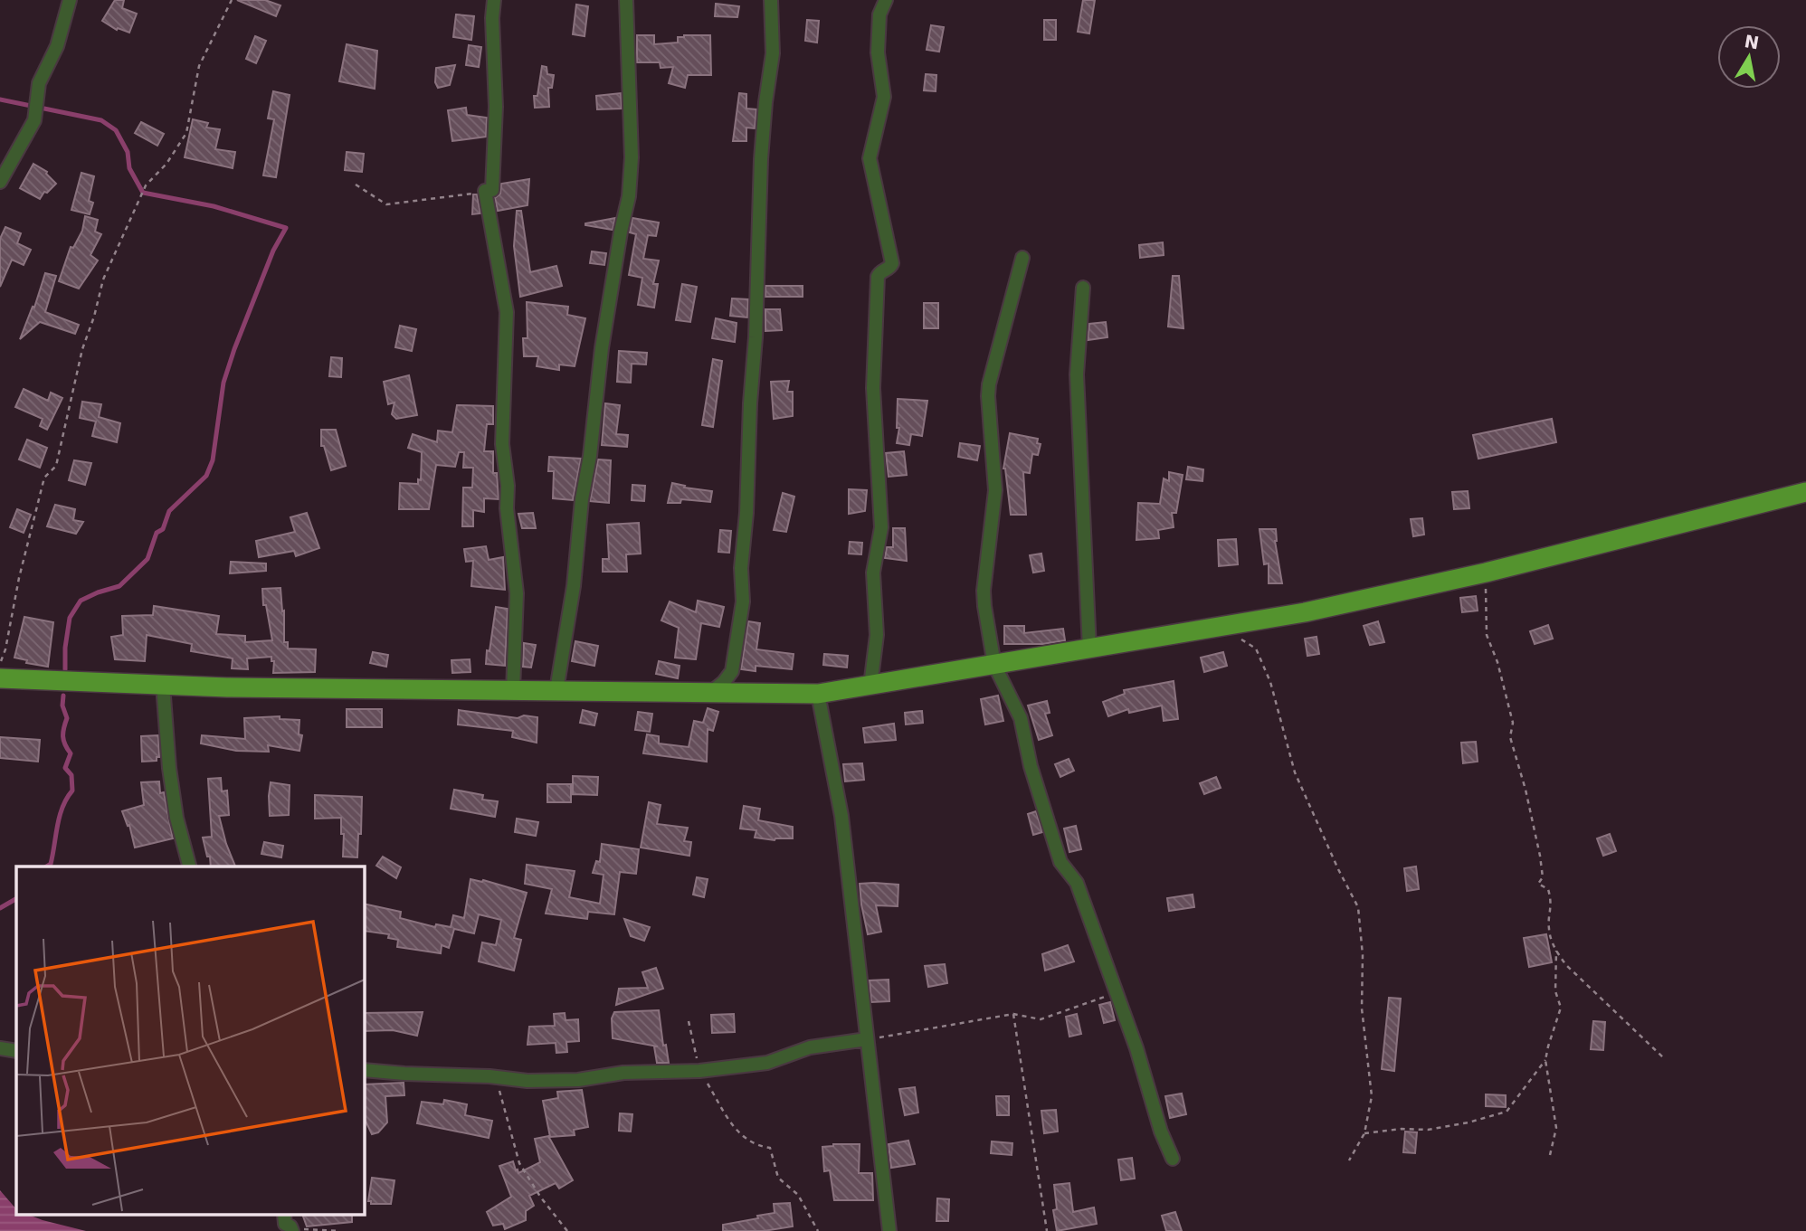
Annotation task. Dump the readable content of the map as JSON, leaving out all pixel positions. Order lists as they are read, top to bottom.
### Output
{
  "north": "top"
}
